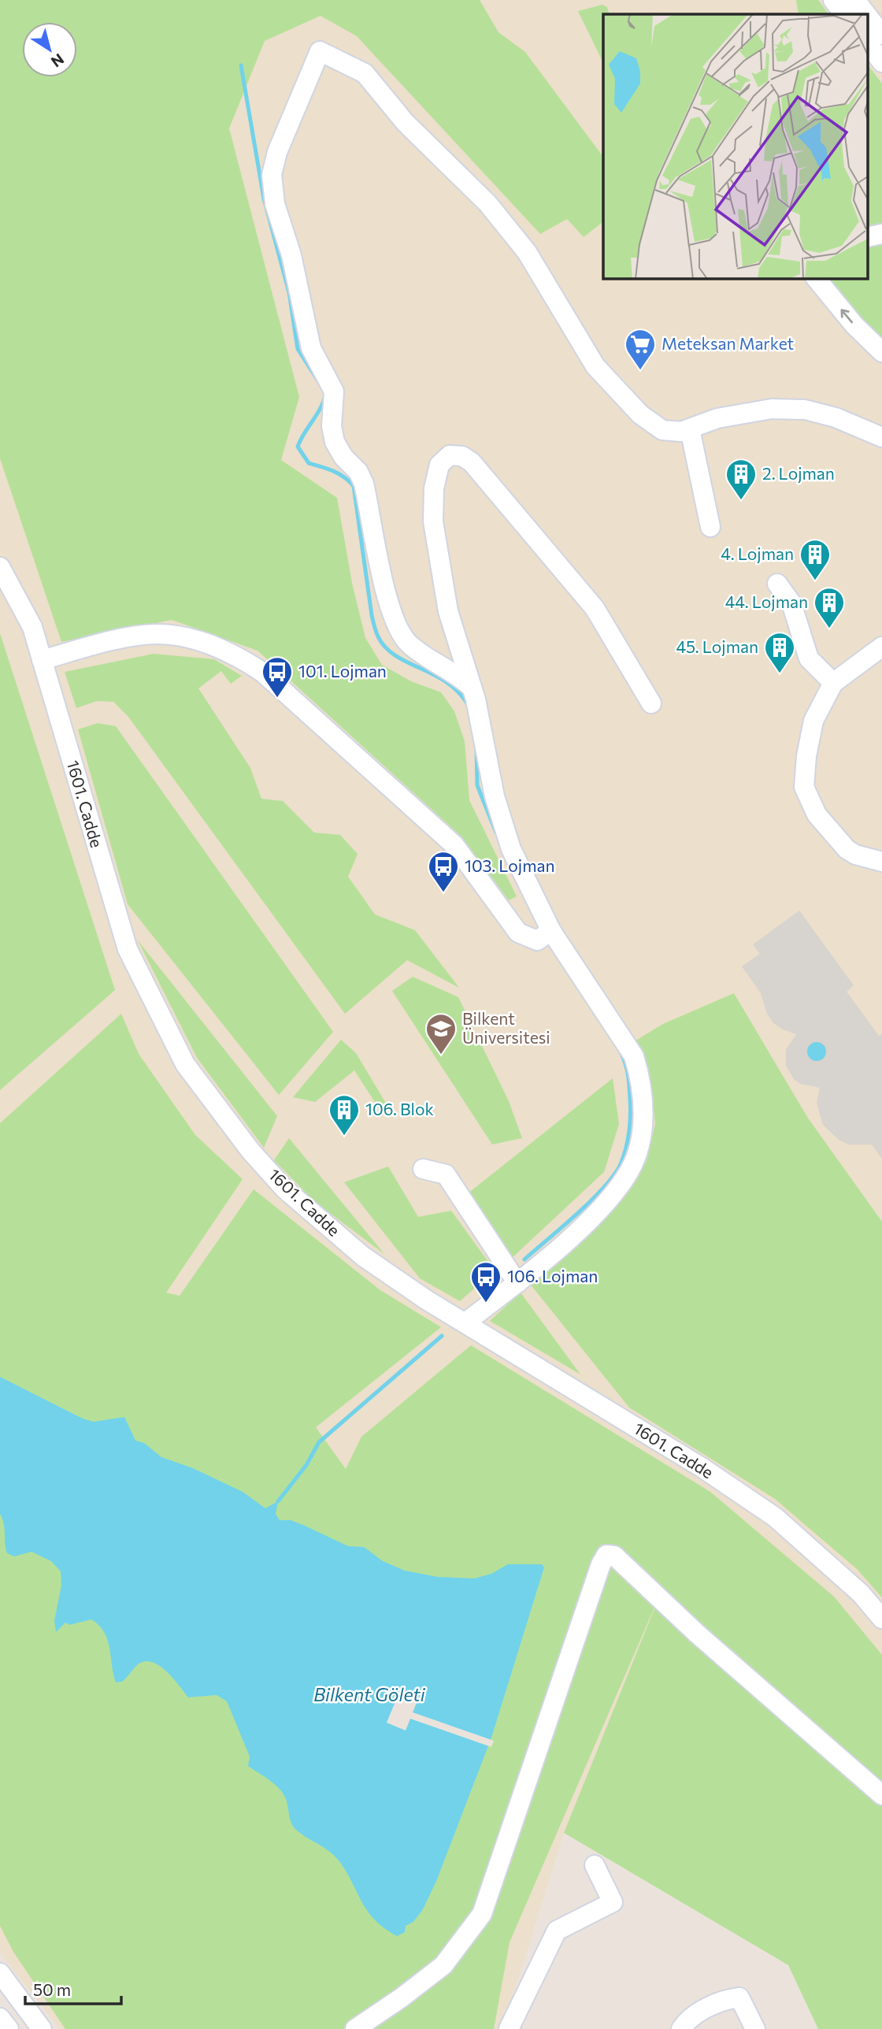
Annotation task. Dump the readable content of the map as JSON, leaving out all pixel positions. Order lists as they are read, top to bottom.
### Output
{
  "streets": {
    "street": ["1601. Cadde"]
  },
  "water": ["Bilkent Göleti"],
  "places": {
    "supermarket": ["Meteksan Market"],
    "building": [
      "2. Lojman",
      "4. Lojman",
      "44. Lojman",
      "45. Lojman",
      "106. Blok"
    ],
    "bus stop": ["101. Lojman", "103. Lojman", "106. Lojman"],
    "school or university": ["Bilkent Üniversitesi"]
  },
  "scale_bar": "50 m",
  "north": "bottom right"
}
